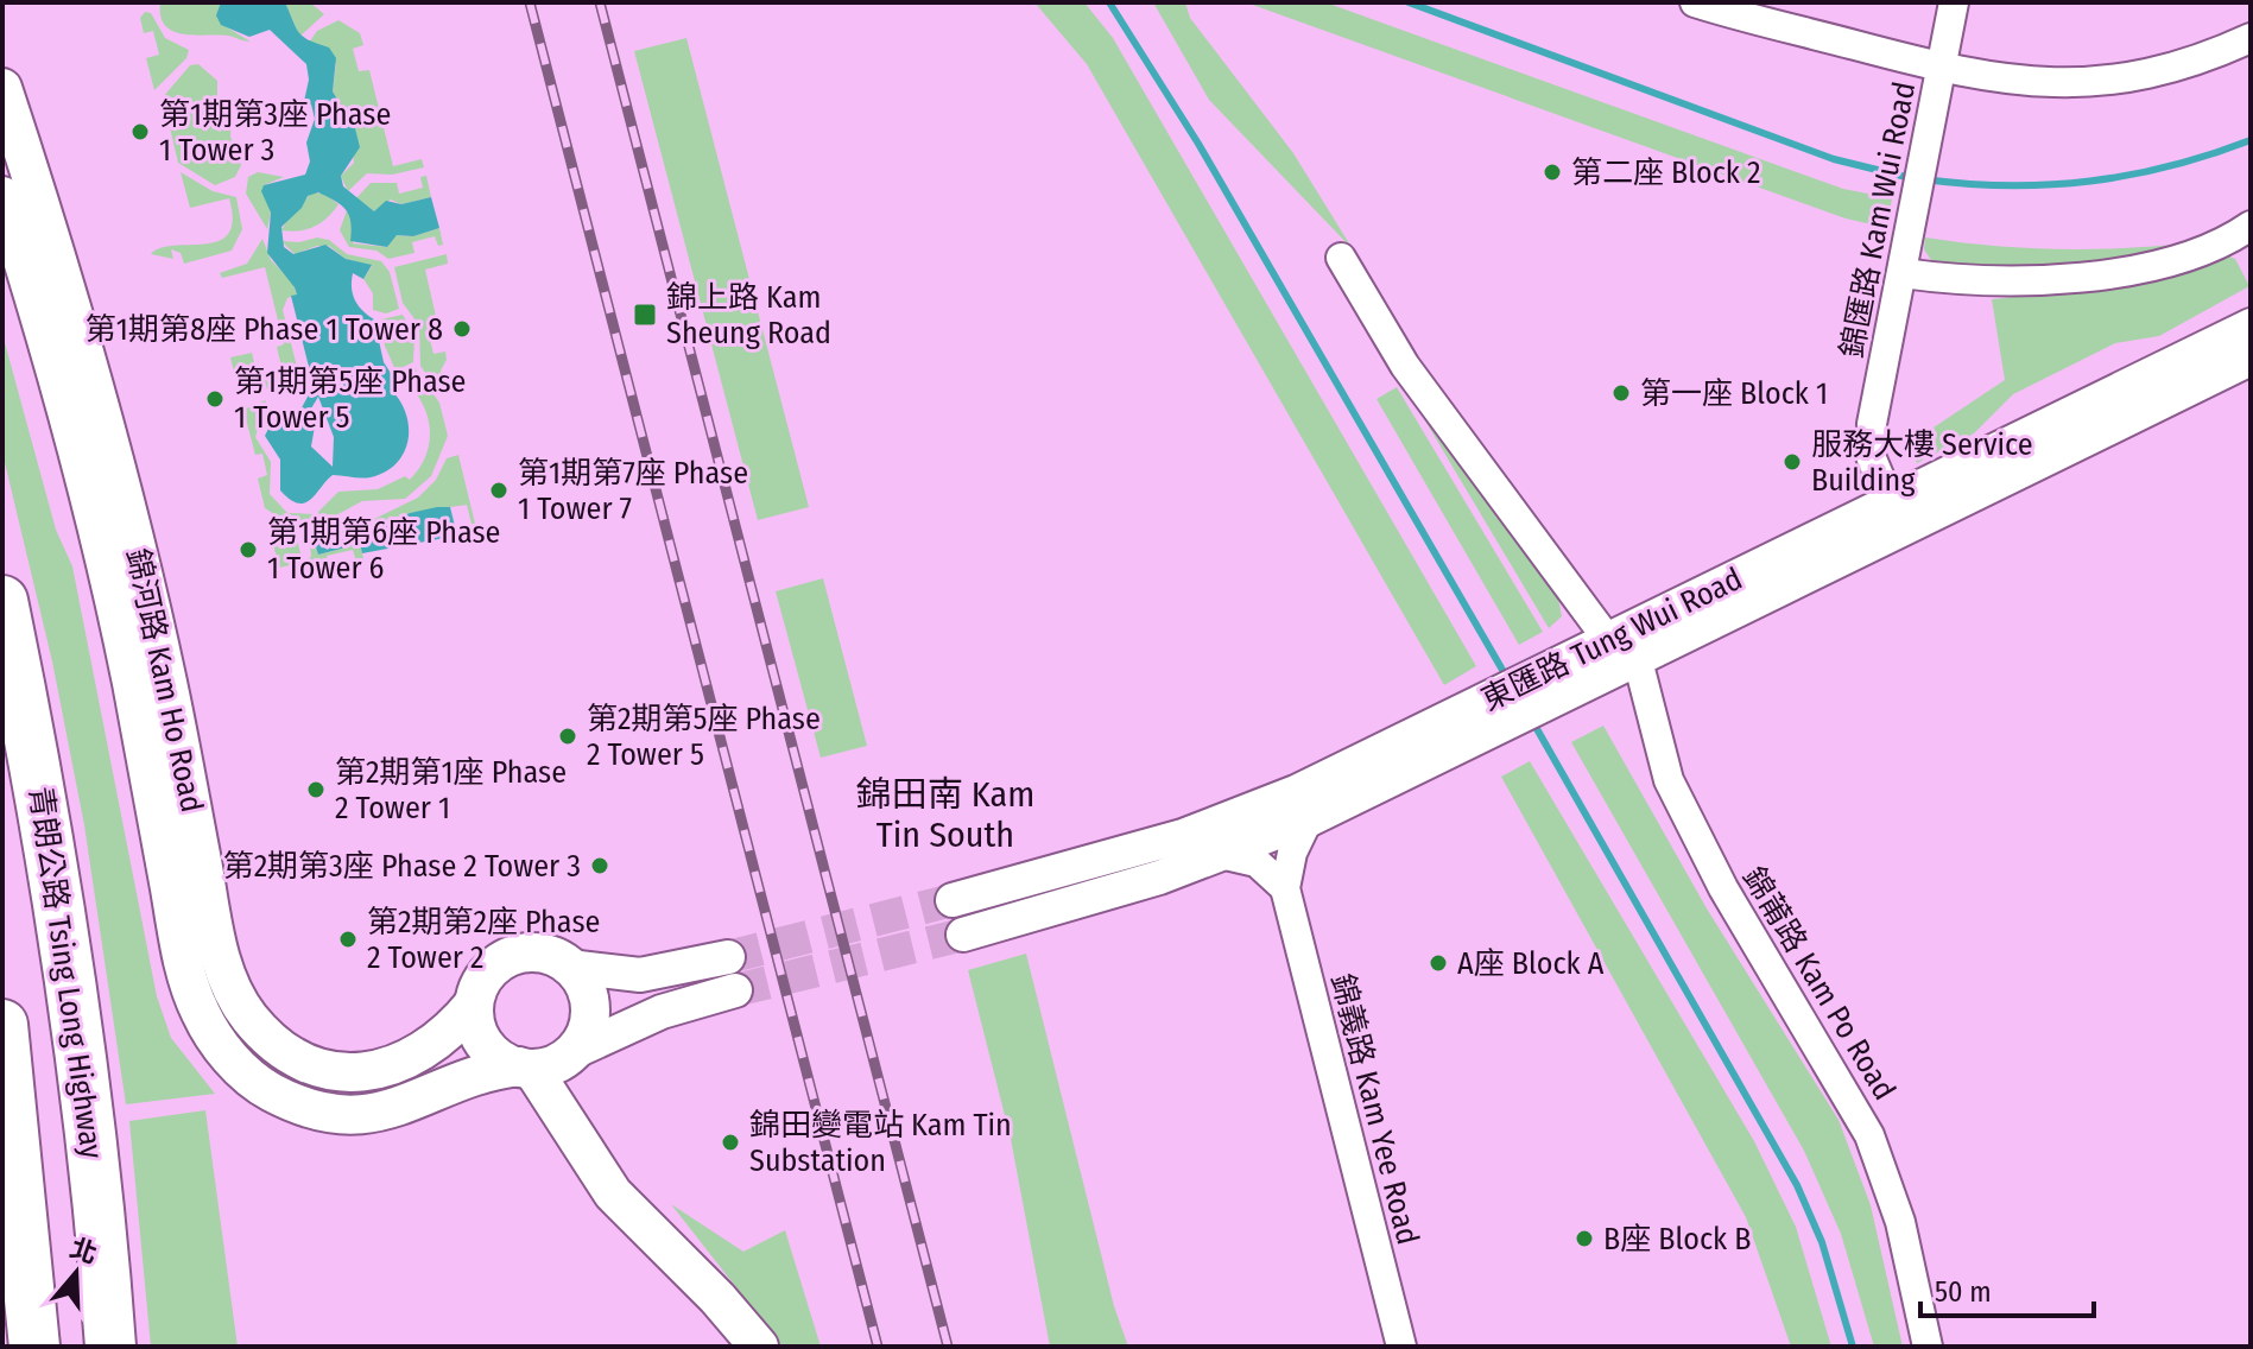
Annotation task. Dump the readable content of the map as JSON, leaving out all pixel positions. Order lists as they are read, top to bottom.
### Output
{
  "streets": {
    "highway": ["青朗公路 Tsing Long Highway"],
    "main road": ["錦河路 Kam Ho Road"],
    "street": [
      "錦匯路 Kam Wui Road",
      "東匯路 Tung Wui Road",
      "錦莆路 Kam Po Road",
      "錦義路 Kam Yee Road"
    ]
  },
  "crossings": [
    ["錦匯路 Kam Wui Road", "東匯路 Tung Wui Road"],
    ["東匯路 Tung Wui Road", "錦莆路 Kam Po Road"],
    ["東匯路 Tung Wui Road", "錦義路 Kam Yee Road"]
  ],
  "districts": ["錦田南 Kam Tin South"],
  "places": {
    "other": [
      "第1期第3座 Phase 1 Tower 3",
      "第二座 Block 2",
      "第1期第8座 Phase 1 Tower 8",
      "第一座 Block 1",
      "第1期第5座 Phase 1 Tower 5",
      "服務大樓 Service Building",
      "第1期第7座 Phase 1 Tower 7",
      "第1期第6座 Phase 1 Tower 6",
      "第2期第5座 Phase 2 Tower 5",
      "第2期第1座 Phase 2 Tower 1",
      "第2期第3座 Phase 2 Tower 3",
      "第2期第2座 Phase 2 Tower 2",
      "A座 Block A",
      "錦田變電站 Kam Tin Substation",
      "B座 Block B"
    ],
    "transit": ["錦上路 Kam Sheung Road"]
  },
  "scale_bar": "50 m",
  "north": "top"
}
